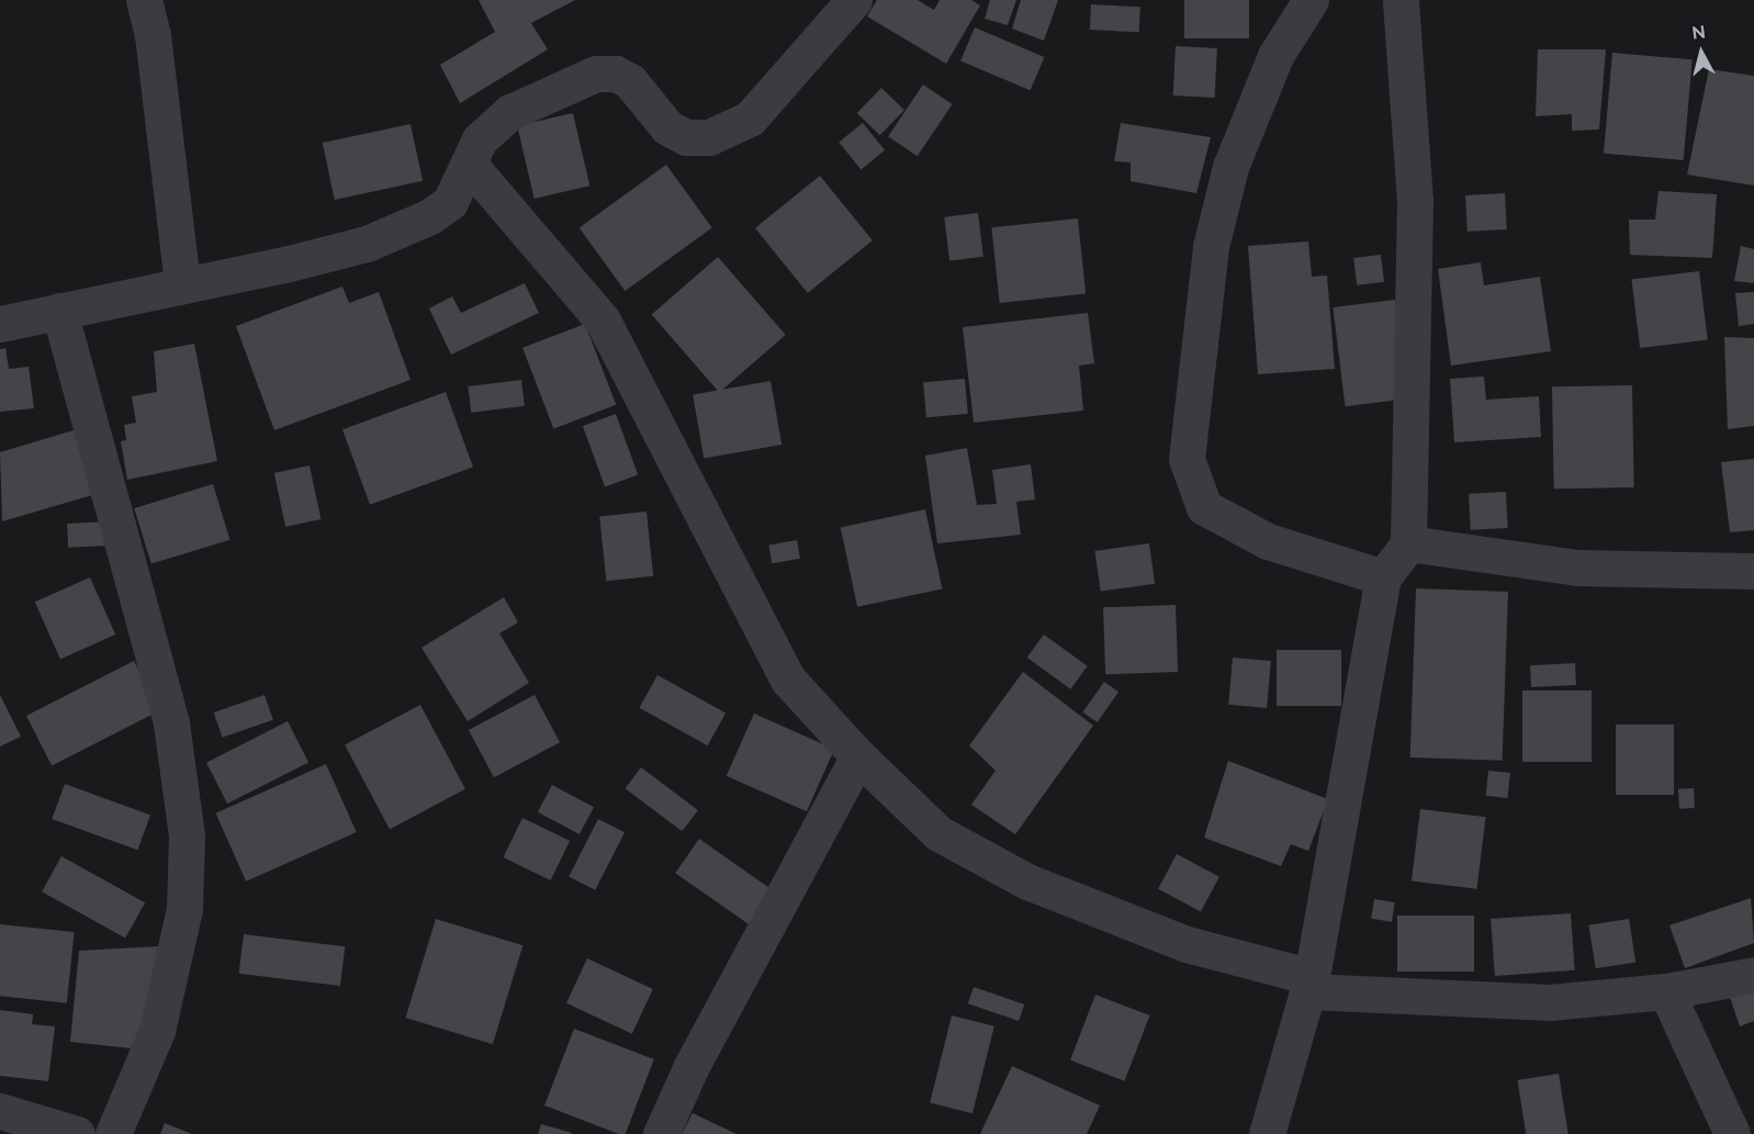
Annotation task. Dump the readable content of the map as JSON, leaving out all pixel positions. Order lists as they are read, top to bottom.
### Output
{
  "north": "top"
}
